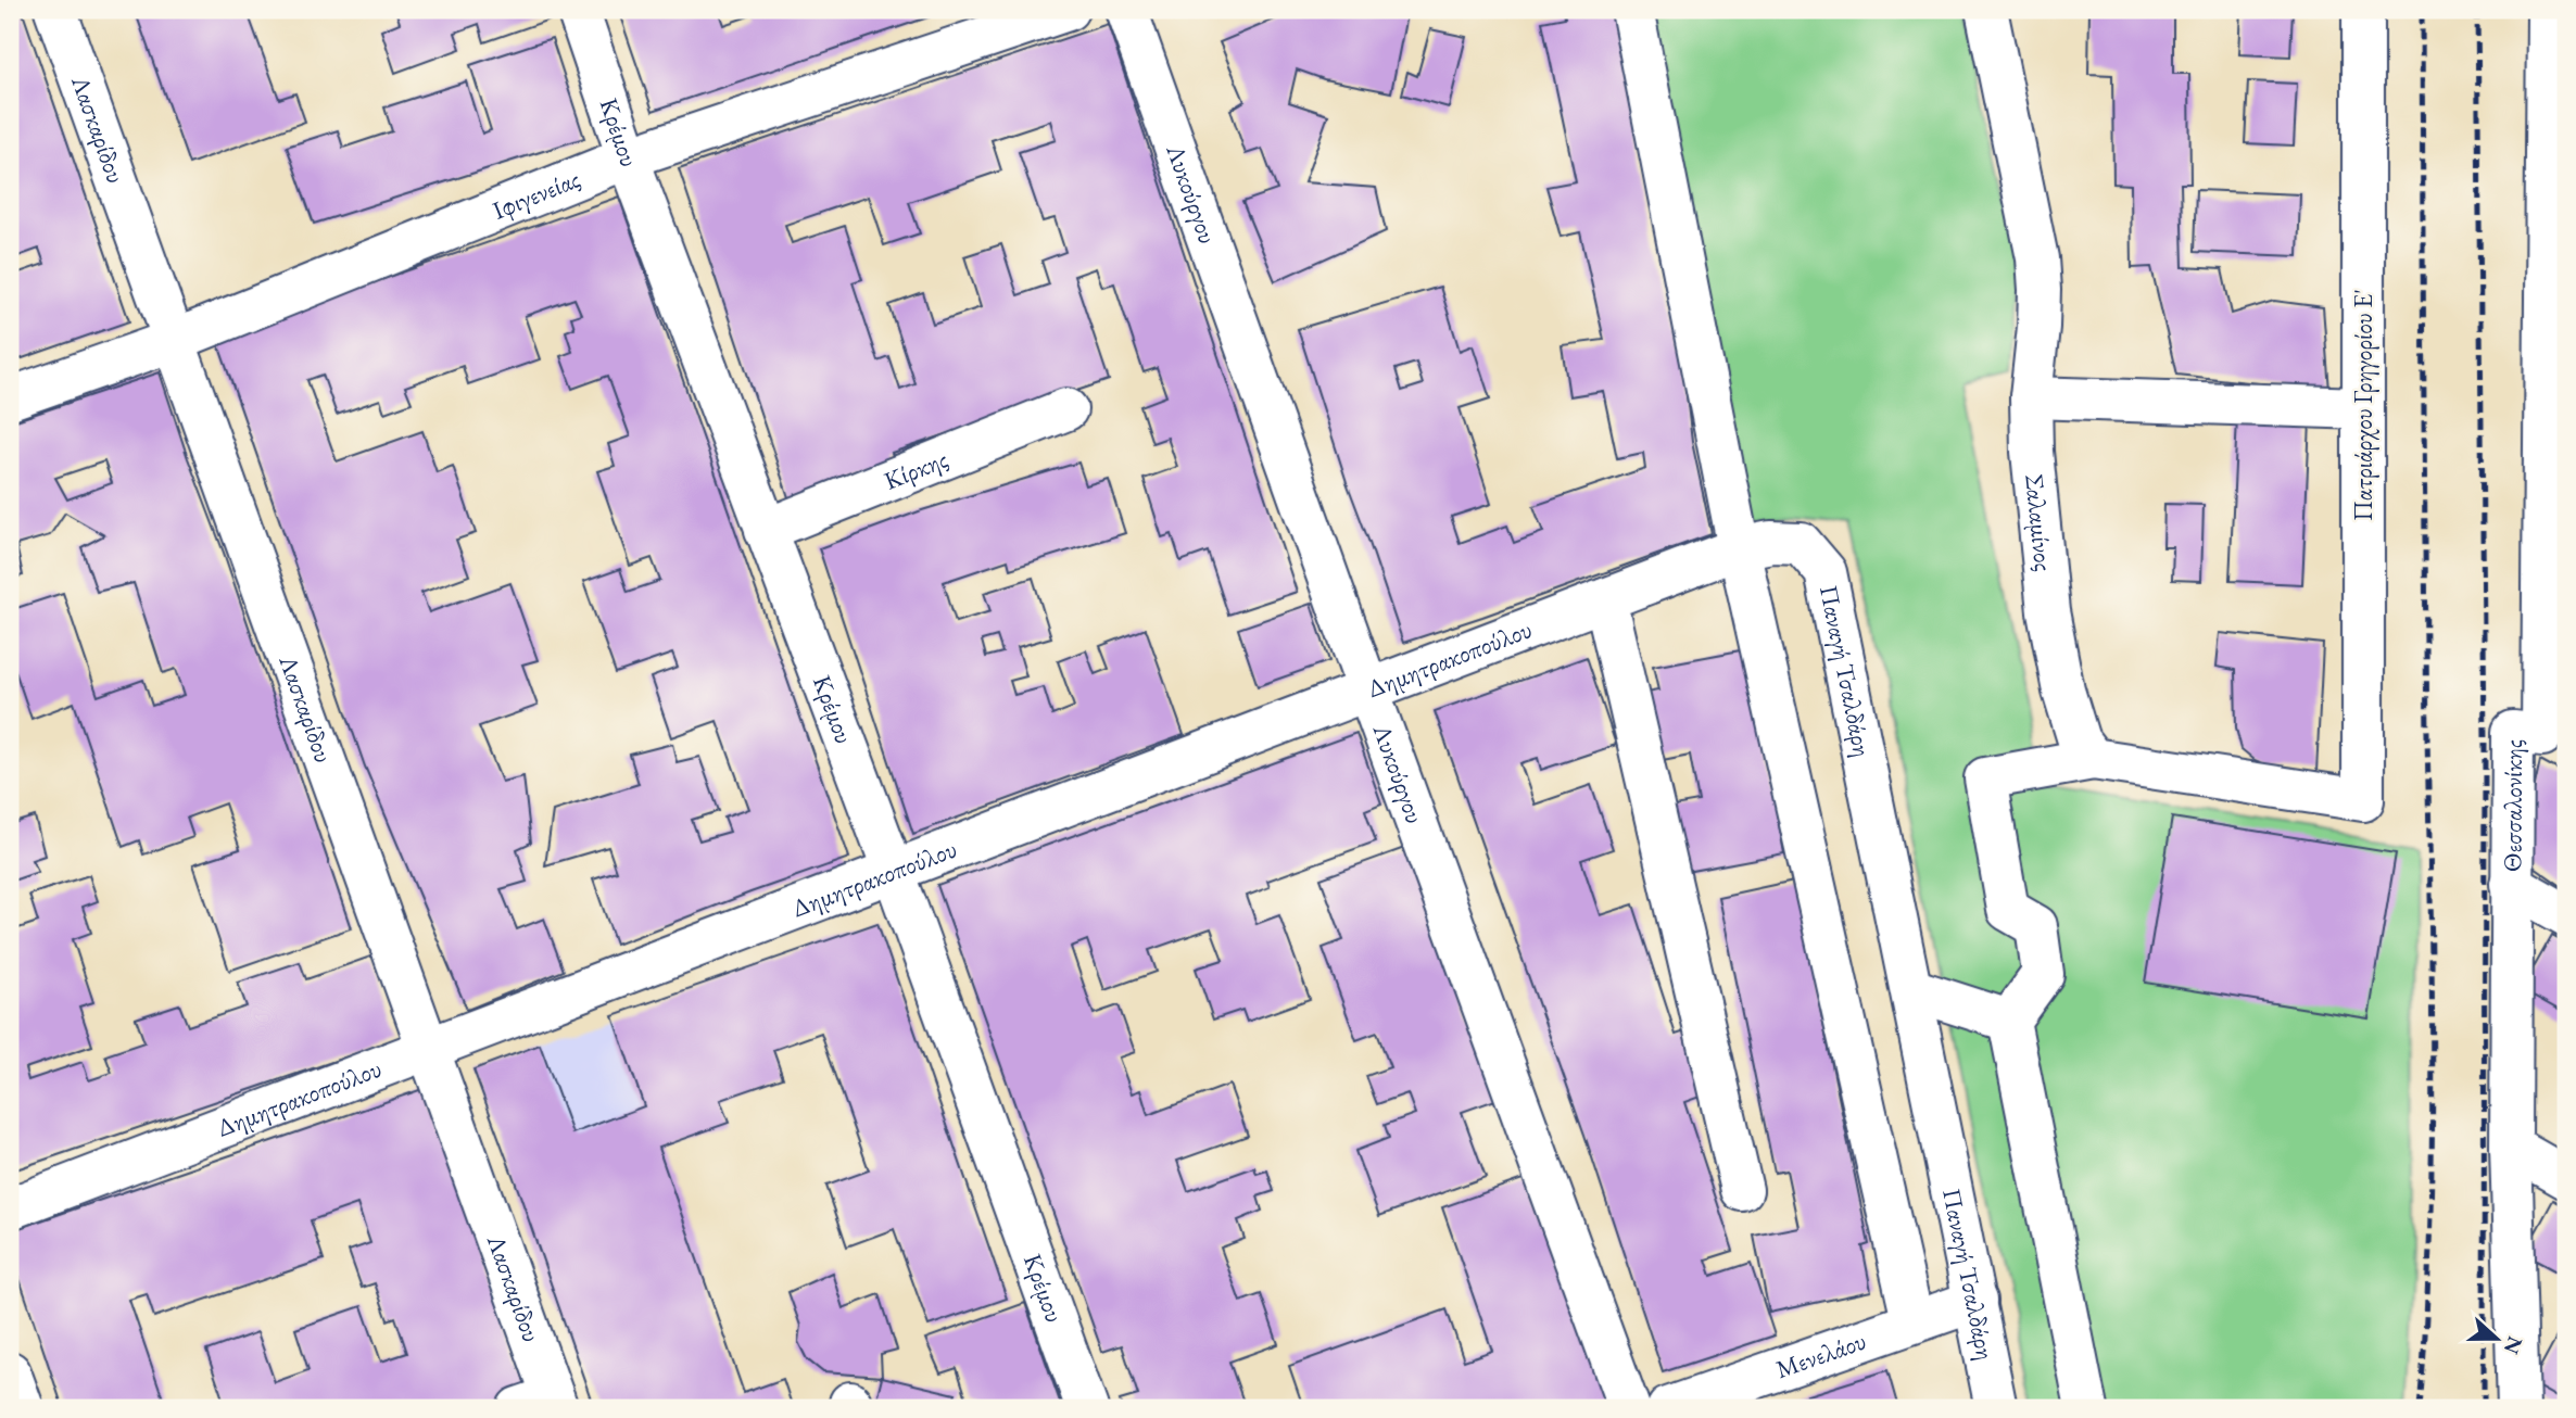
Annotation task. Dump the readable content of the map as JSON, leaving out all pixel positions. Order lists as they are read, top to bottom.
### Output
{
  "streets": {
    "street": [
      "Λασκαρίδου",
      "Κρέμου",
      "Λυκούργου",
      "Ιφιγενείας",
      "Πατριάρχου Γρηγορίου Ε'",
      "Κίρκης",
      "Σαλαμίνος",
      "Δημητρακοπούλου",
      "Παναγή Τσαλδάρη",
      "Θεσσαλονίκης",
      "Μενελάου"
    ]
  },
  "crossings": [
    ["Λασκαρίδου", "Ιφιγενείας"],
    ["Λασκαρίδου", "Δημητρακοπούλου"],
    ["Κρέμου", "Ιφιγενείας"],
    ["Κρέμου", "Κίρκης"],
    ["Κρέμου", "Δημητρακοπούλου"],
    ["Λυκούργου", "Δημητρακοπούλου"],
    ["Πατριάρχου Γρηγορίου Ε'", "Σαλαμίνος"],
    ["Δημητρακοπούλου", "Παναγή Τσαλδάρη"],
    ["Παναγή Τσαλδάρη", "Μενελάου"]
  ],
  "north": "right"
}
